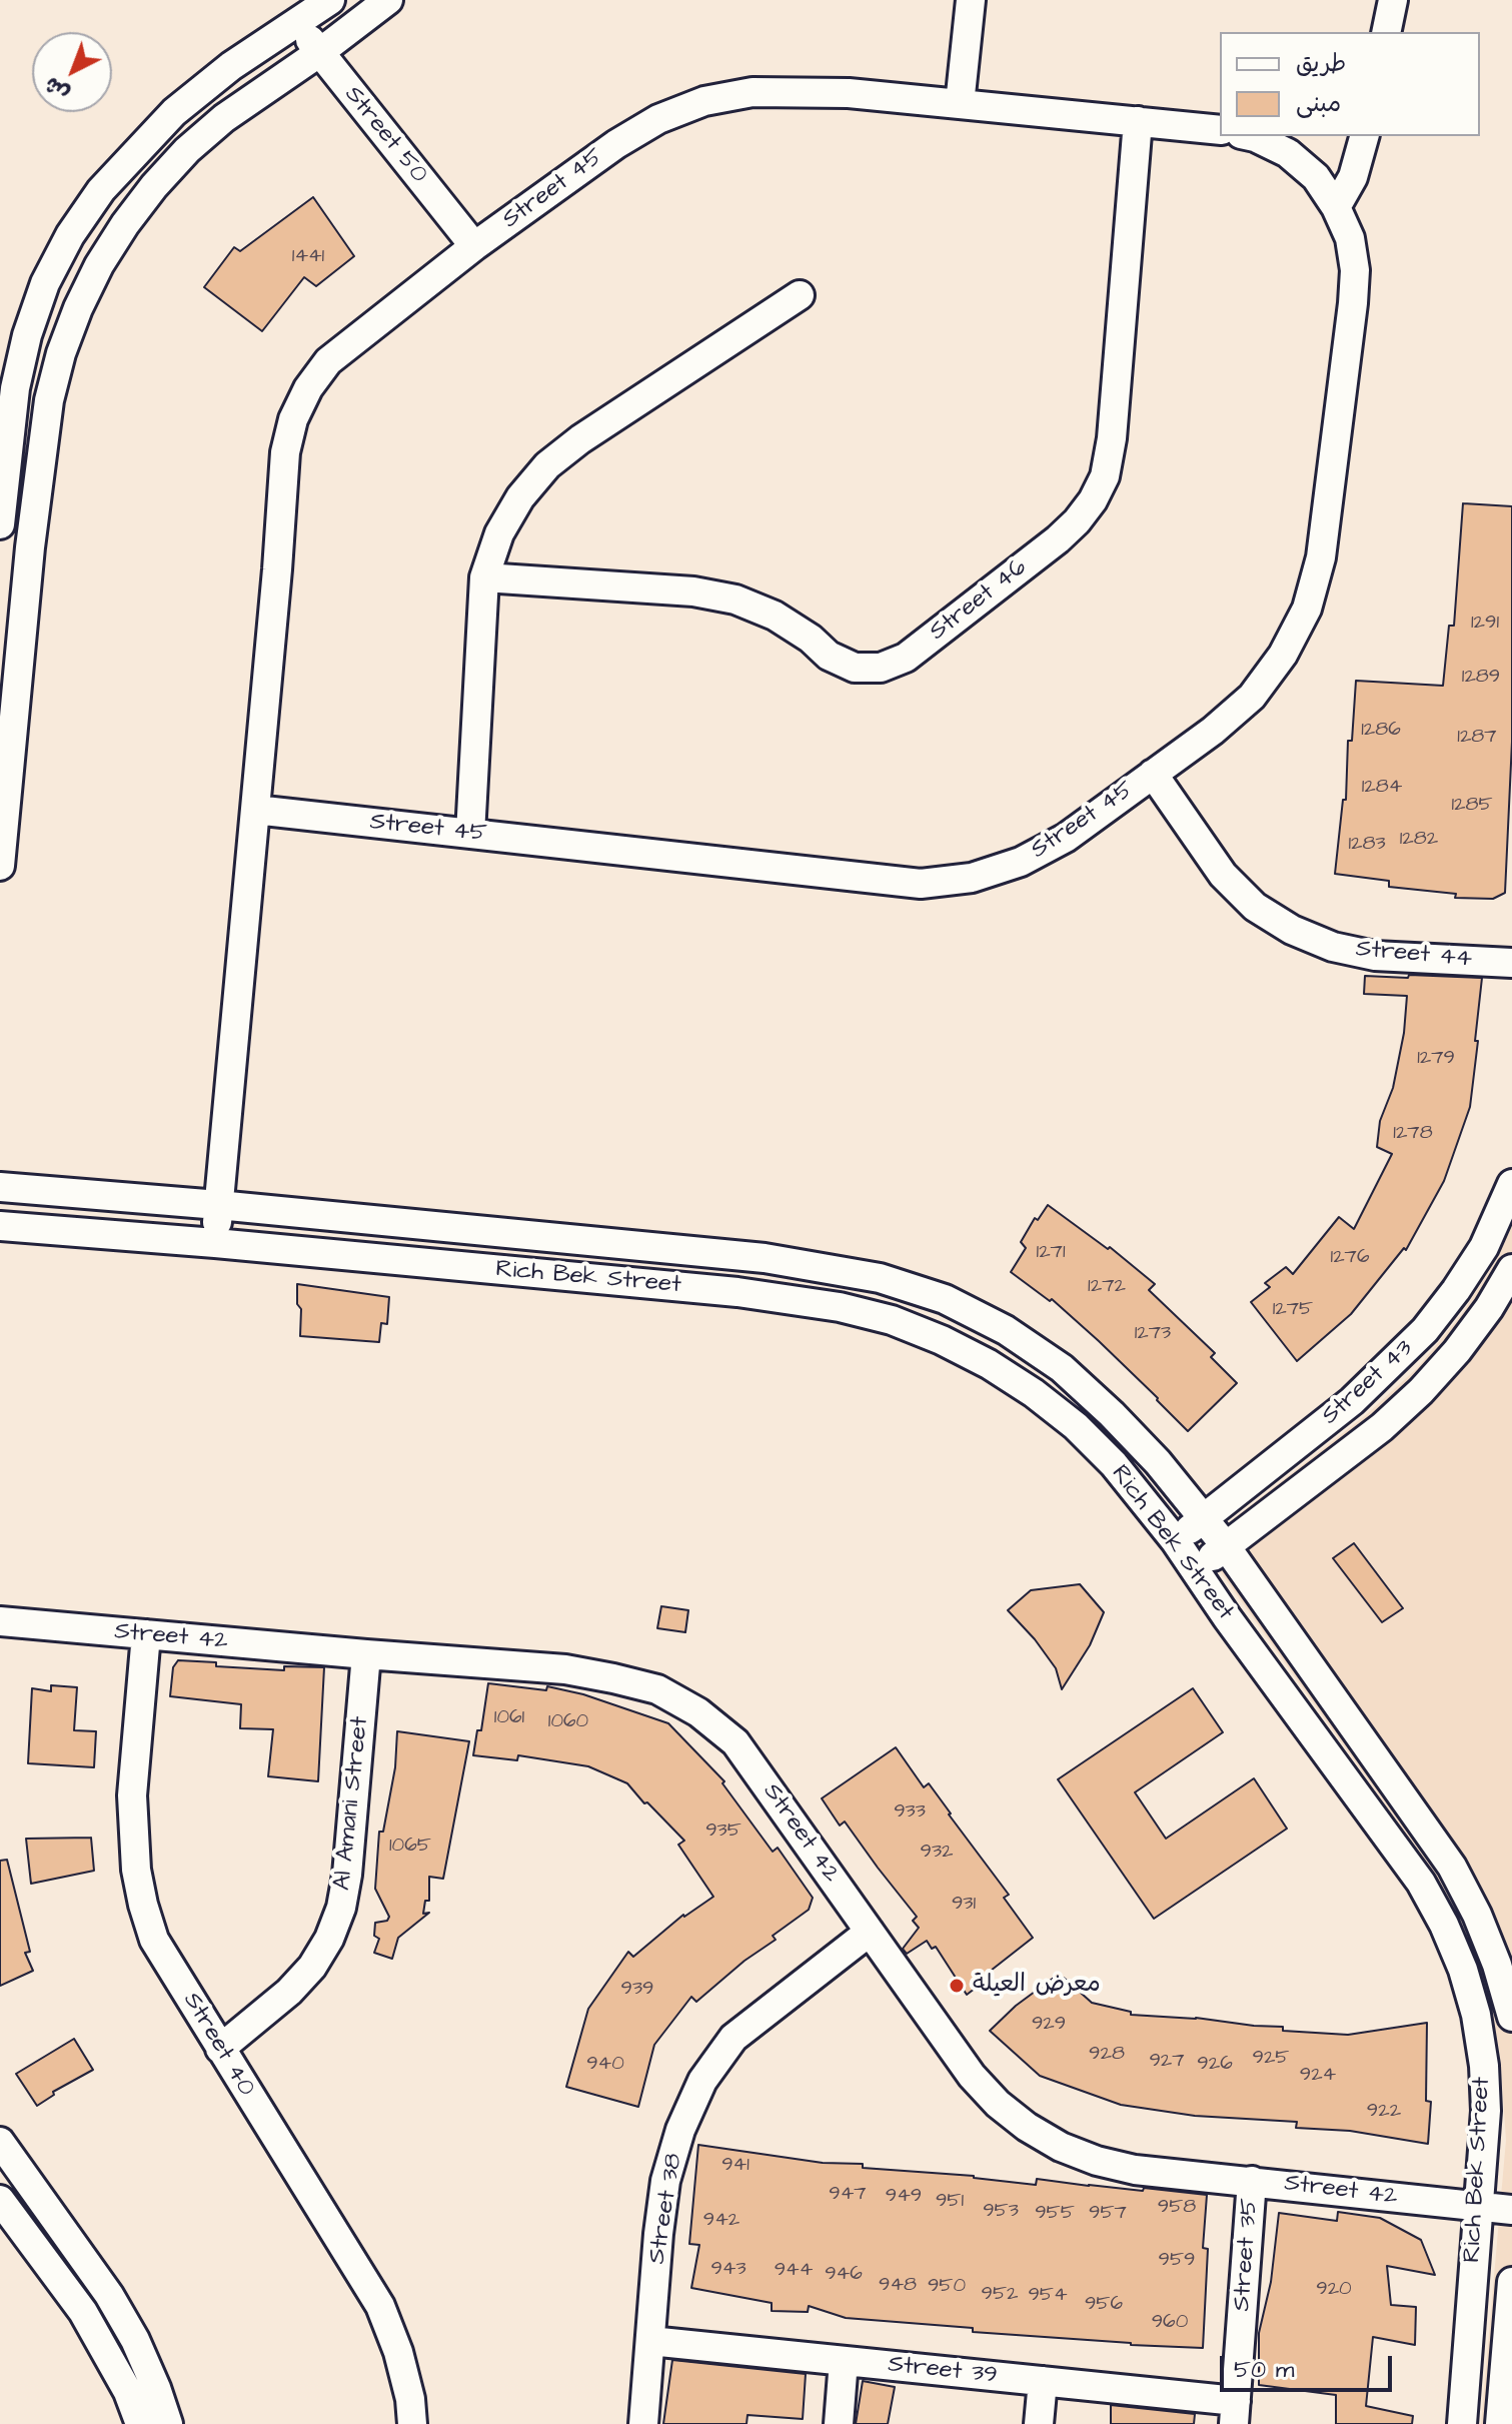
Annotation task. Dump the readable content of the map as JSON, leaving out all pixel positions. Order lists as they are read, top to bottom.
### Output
{
  "streets": {
    "street": [
      "Street 50",
      "Street 45",
      "Street 46",
      "Street 44",
      "Rich Bek Street",
      "Street 43",
      "Street 42",
      "Al Amani Street",
      "Street 40",
      "Street 38",
      "Street 35",
      "Street 39"
    ]
  },
  "crossings": [
    ["Street 50", "Street 45"],
    ["Street 45", "Street 46"],
    ["Street 45", "Street 44"],
    ["Street 45", "Rich Bek Street"],
    ["Rich Bek Street", "Street 43"],
    ["Rich Bek Street", "Street 42"],
    ["Street 42", "Al Amani Street"],
    ["Street 42", "Street 40"],
    ["Street 42", "Street 38"],
    ["Street 42", "Street 35"],
    ["Al Amani Street", "Street 40"],
    ["Street 38", "Street 39"],
    ["Street 35", "Street 39"]
  ],
  "places": ["معرض العيلة"],
  "house_numbers": [
    "1441",
    "1291",
    "1289",
    "1286",
    "1287",
    "1284",
    "1285",
    "1282",
    "1283",
    "1279",
    "1278",
    "1271",
    "1276",
    "1272",
    "1275",
    "1273",
    "1061",
    "1060",
    "933",
    "935",
    "1065",
    "932",
    "931",
    "939",
    "929",
    "928",
    "925",
    "927",
    "940",
    "926",
    "924",
    "922",
    "941",
    "947",
    "949",
    "951",
    "958",
    "953",
    "955",
    "957",
    "942",
    "959",
    "943",
    "944",
    "946",
    "948",
    "950",
    "920",
    "952",
    "954",
    "956",
    "960"
  ],
  "legend": ["طريق", "مبنى"],
  "scale_bar": "50 m",
  "north": "bottom left"
}
